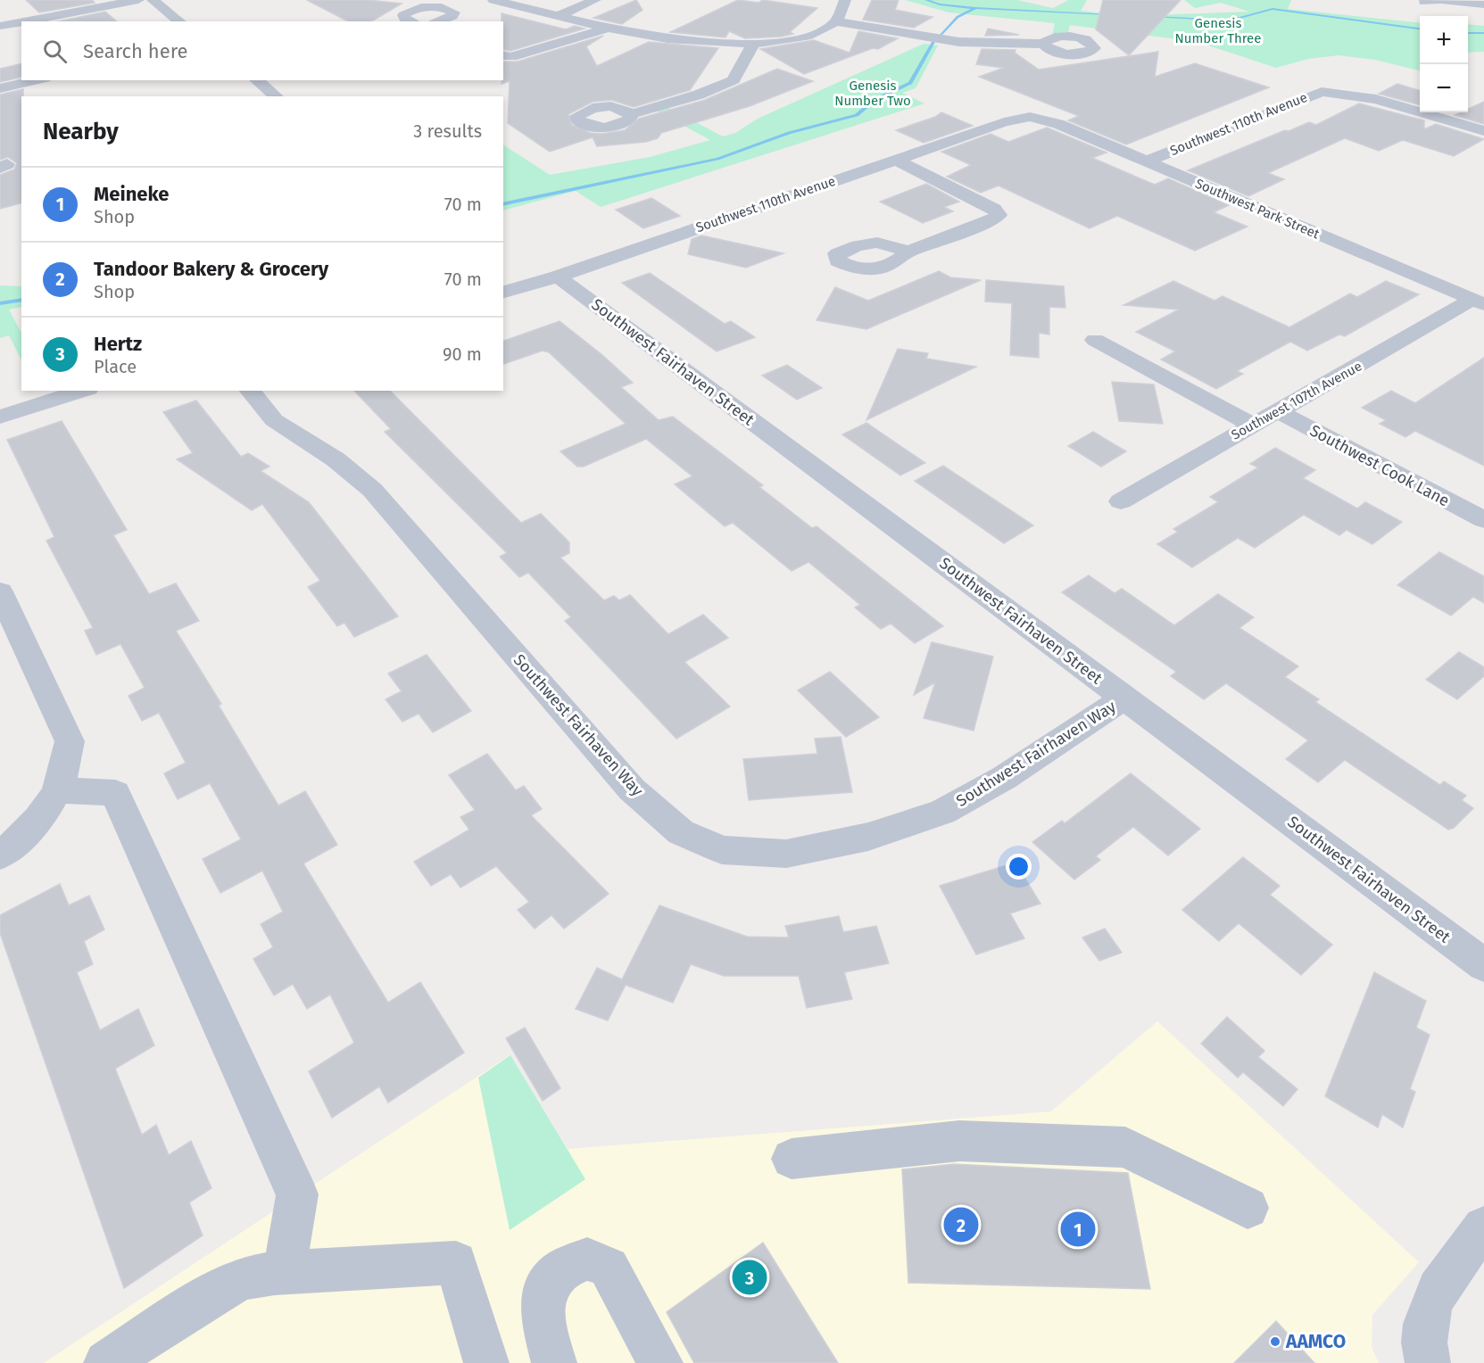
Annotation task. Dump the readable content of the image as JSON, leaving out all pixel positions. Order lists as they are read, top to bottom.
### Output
{
  "streets": {
    "street": [
      "Southwest 110th Avenue",
      "Southwest Park Street",
      "Southwest Fairhaven Street",
      "Southwest 107th Avenue",
      "Southwest Cook Lane",
      "Southwest Fairhaven Way"
    ]
  },
  "crossings": [
    ["Southwest 110th Avenue", "Southwest Park Street"],
    ["Southwest 110th Avenue", "Southwest Fairhaven Street"],
    ["Southwest Park Street", "Southwest 107th Avenue"],
    ["Southwest Fairhaven Street", "Southwest Fairhaven Way"],
    ["Southwest 107th Avenue", "Southwest Cook Lane"]
  ],
  "parks": ["Genesis Number Three", "Genesis Number Two"],
  "places": ["AAMCO"],
  "page": {
    "map_buttons": ["+", "−"],
    "search": "Search here",
    "heading": ["Nearby", "3 results"],
    "list": [
      {
        "mark": "1",
        "name": "Meineke",
        "note": "Shop",
        "value": "70 m"
      },
      {
        "mark": "2",
        "name": "Tandoor Bakery & Grocery",
        "note": "Shop",
        "value": "70 m"
      },
      {
        "mark": "3",
        "name": "Hertz",
        "note": "Place",
        "value": "90 m"
      }
    ],
    "pins": ["2", "1", "3"]
  }
}
